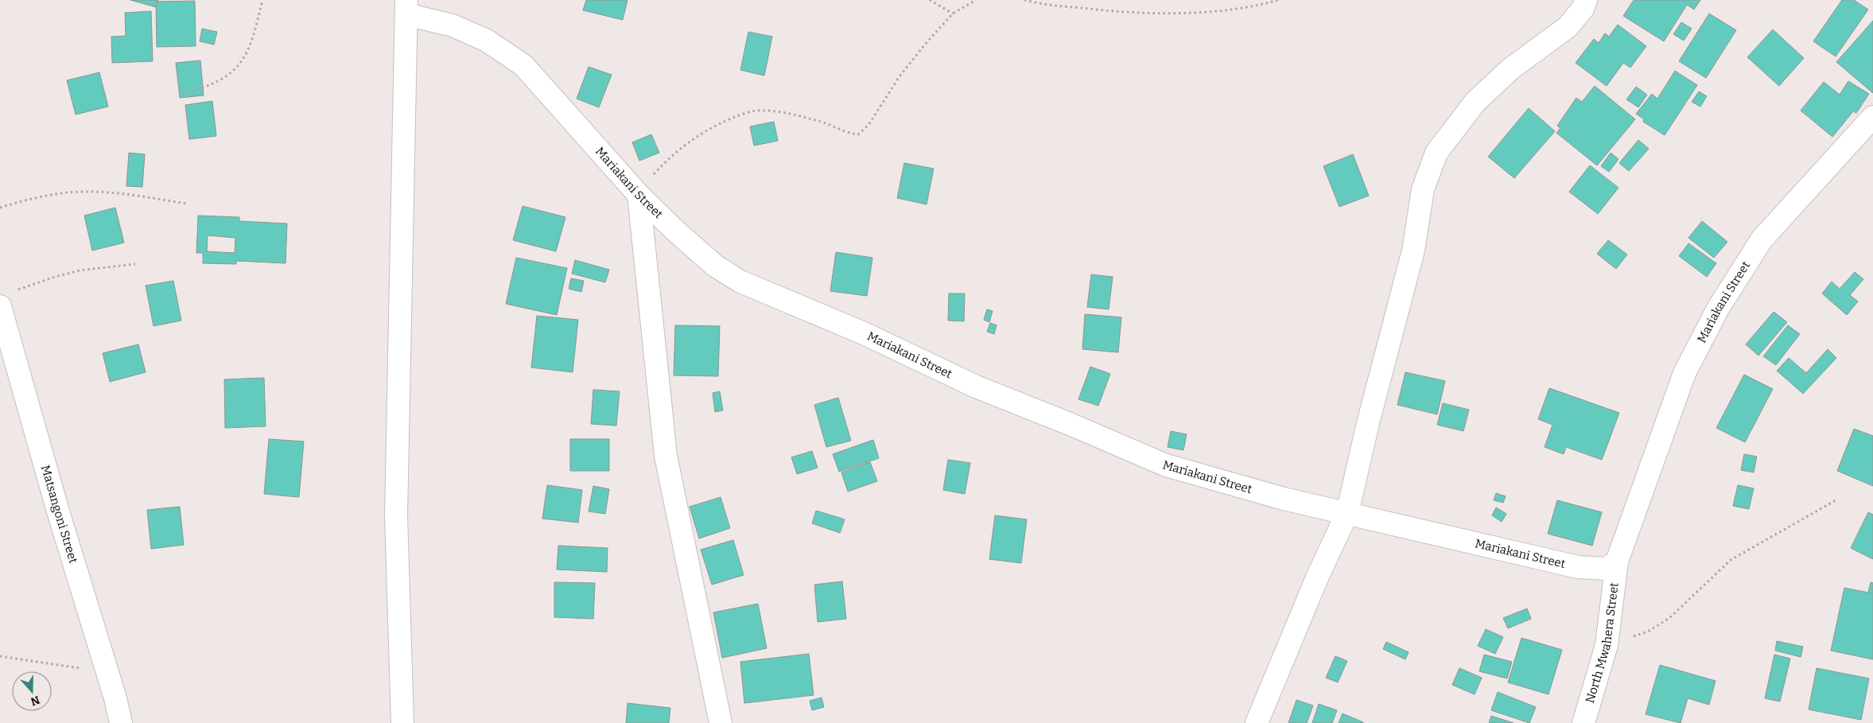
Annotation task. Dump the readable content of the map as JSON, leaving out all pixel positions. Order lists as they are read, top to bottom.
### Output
{
  "streets": {
    "main road": ["Mariakani Street", "Matsangoni Street", "North Mwahera Street"]
  },
  "crossings": [
    ["Mariakani Street", "North Mwahera Street"]
  ],
  "north": "bottom"
}
